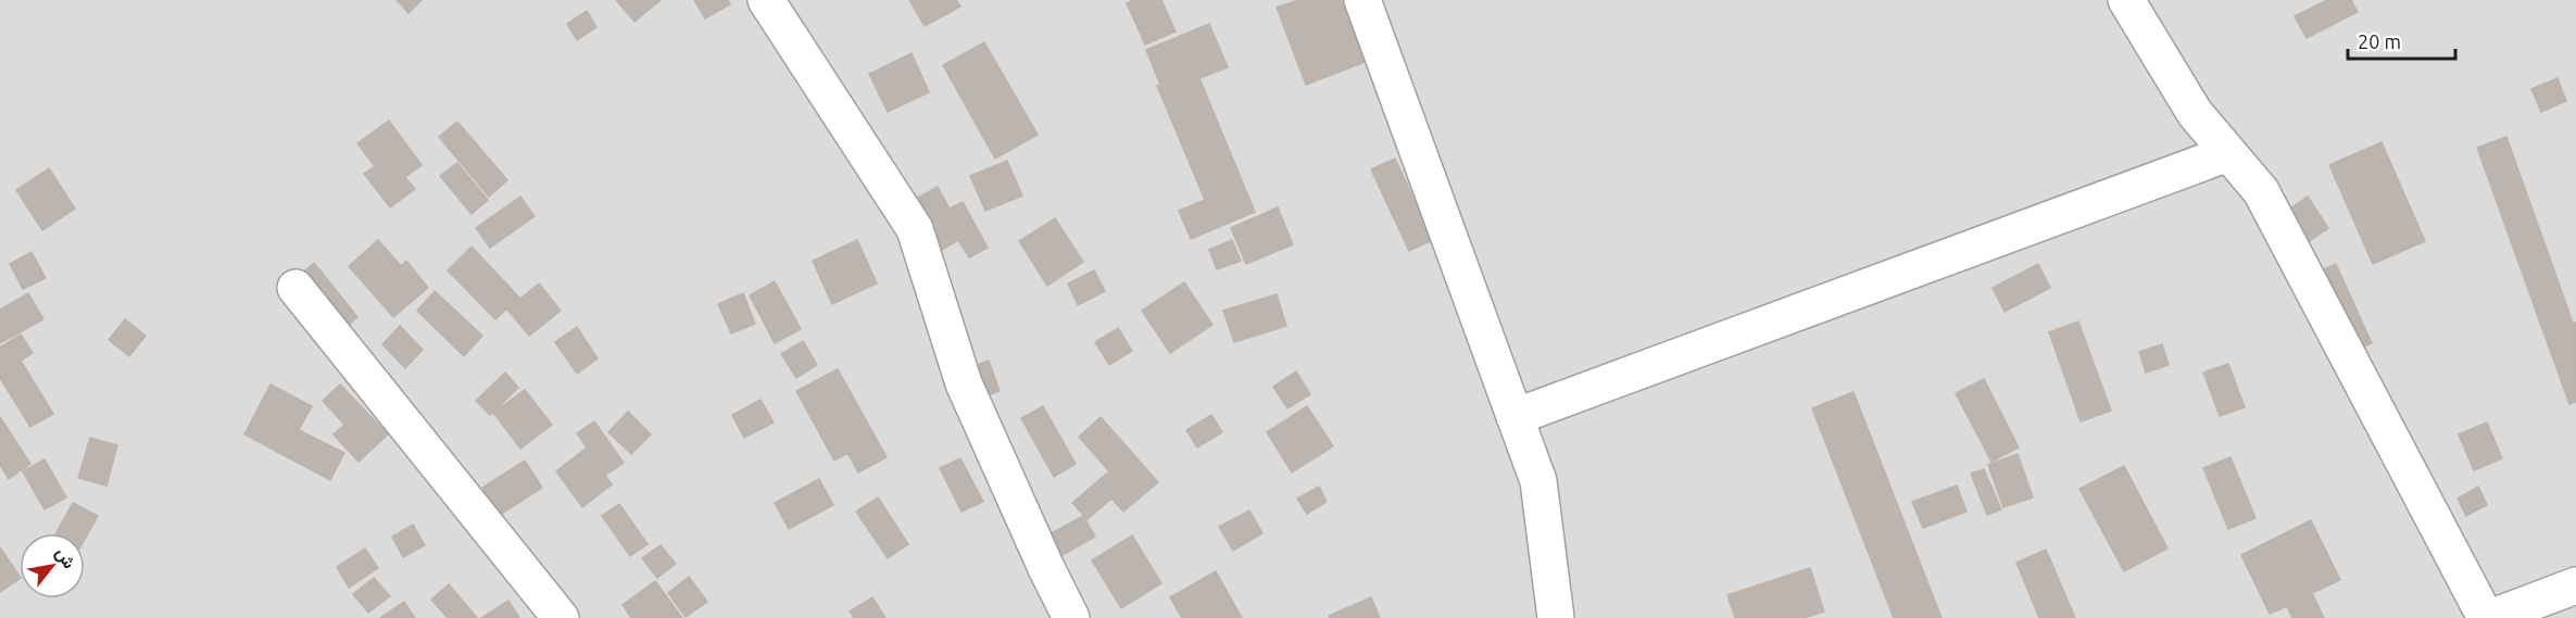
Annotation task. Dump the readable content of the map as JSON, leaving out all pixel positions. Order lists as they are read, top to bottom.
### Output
{
  "scale_bar": "20 m",
  "north": "top right"
}
